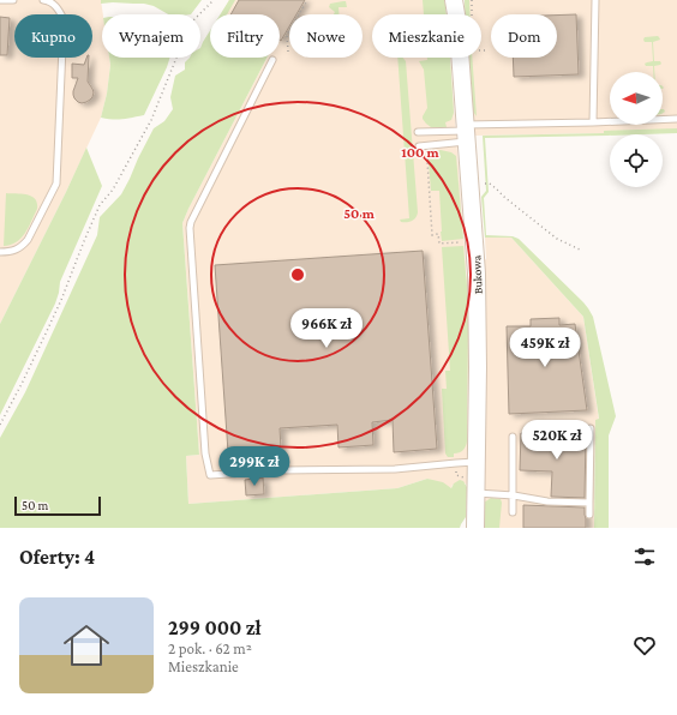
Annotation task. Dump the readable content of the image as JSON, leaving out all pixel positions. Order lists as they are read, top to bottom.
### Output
{
  "streets": {
    "street": ["Bukowa"]
  },
  "scale_bar": "50 m",
  "north": "left",
  "page": {
    "chip": [
      "Kupno",
      "Wynajem",
      "Filtry",
      "Nowe",
      "Mieszkanie",
      "Dom"
    ],
    "price": [
      "966K zł",
      "459K zł",
      "520K zł",
      "299K zł"
    ],
    "scale": "50 m",
    "heading": "Oferty: 4",
    "list": [
      {
        "name": "299 000 zł",
        "note": "2 pok. · 62 m² · Mieszkanie"
      }
    ]
  },
  "rings": ["100 m", "50 m"]
}
